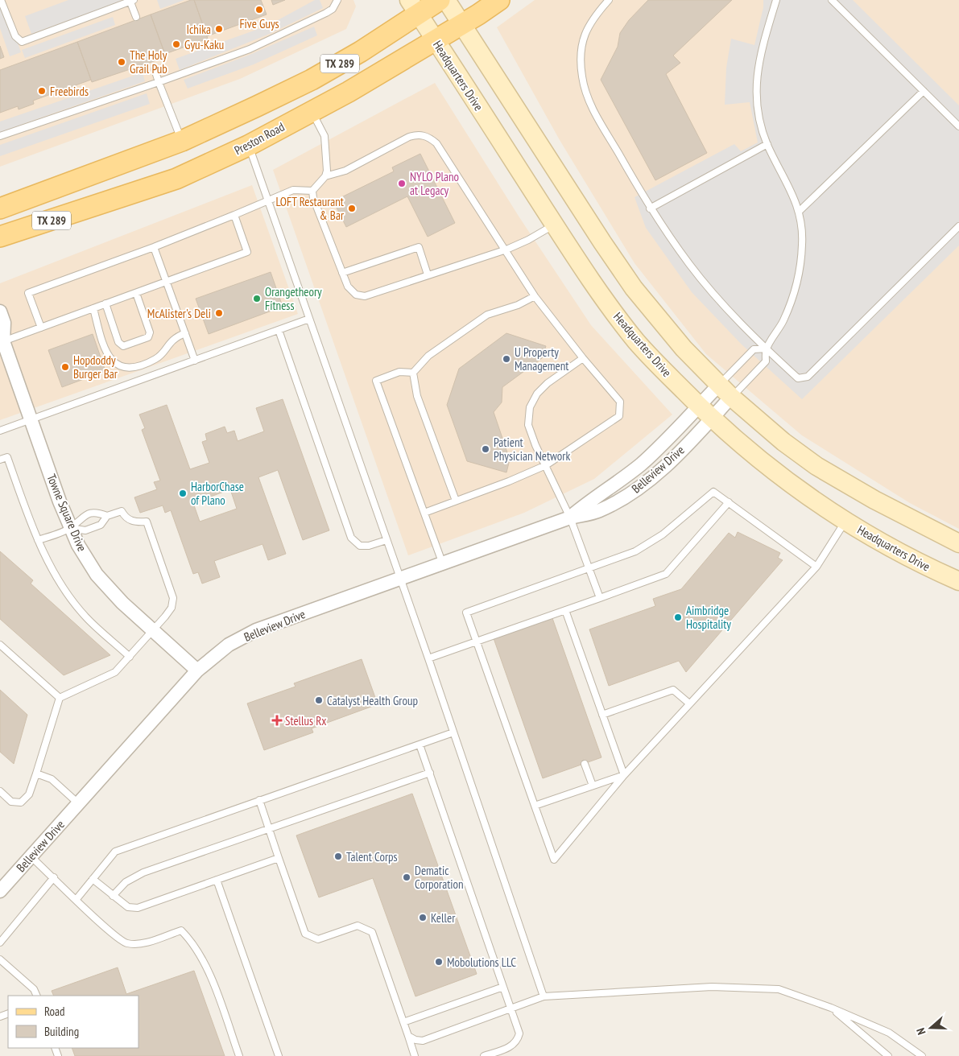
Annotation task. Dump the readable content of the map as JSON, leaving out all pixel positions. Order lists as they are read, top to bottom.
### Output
{
  "streets": {
    "main road": ["TX 289", "Headquarters Drive", "Preston Road"],
    "street": ["Belleview Drive", "Towne Square Drive"]
  },
  "crossings": [
    ["TX 289", "Headquarters Drive"],
    ["Headquarters Drive", "Preston Road"],
    ["Headquarters Drive", "Belleview Drive"],
    ["Belleview Drive", "Towne Square Drive"]
  ],
  "places": {
    "other": [
      "Five Guys",
      "Ichika",
      "Gyu-Kaku",
      "The Holy Grail Pub",
      "Freebirds",
      "NYLO Plano at Legacy",
      "LOFT Restaurant & Bar",
      "Orangetheory Fitness",
      "McAlister's Deli",
      "U Property Management",
      "Hopdoddy Burger Bar",
      "Patient Physician Network",
      "HarborChase of Plano",
      "Aimbridge Hospitality",
      "Catalyst Health Group",
      "Talent Corps",
      "Dematic Corporation",
      "Keller",
      "Mobolutions LLC"
    ],
    "health": ["Stellus Rx"]
  },
  "legend": ["Road", "Building"],
  "north": "left"
}
